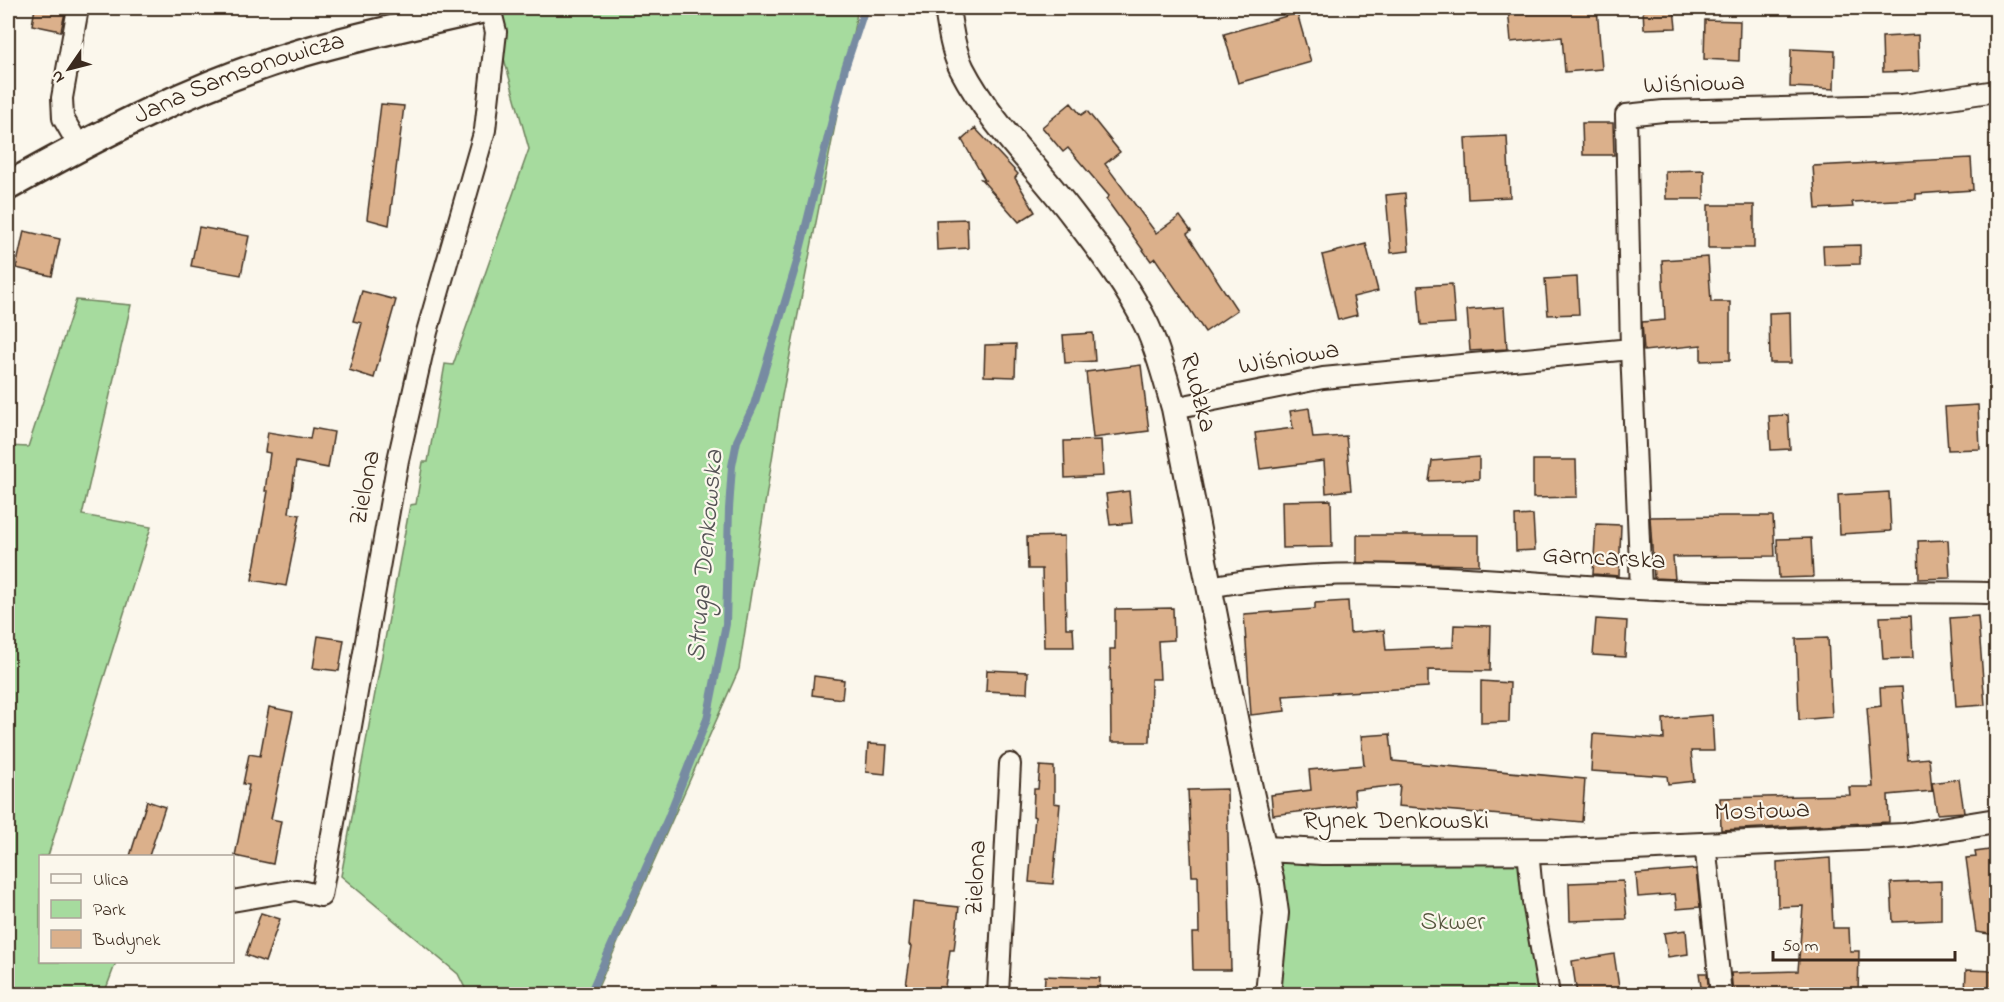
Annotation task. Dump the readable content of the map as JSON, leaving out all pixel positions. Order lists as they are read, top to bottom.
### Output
{
  "streets": {
    "main road": ["Jana Samsonowicza"],
    "street": [
      "Wiśniowa",
      "Rudzka",
      "Zielona",
      "Garncarska",
      "Mostowa",
      "Rynek Denkowski"
    ]
  },
  "crossings": [
    ["Jana Samsonowicza", "Zielona"],
    ["Wiśniowa", "Rudzka"],
    ["Wiśniowa", "Garncarska"],
    ["Rudzka", "Garncarska"],
    ["Rudzka", "Rynek Denkowski"],
    ["Mostowa", "Rynek Denkowski"]
  ],
  "water": ["Struga Denkowska"],
  "parks": ["Skwer"],
  "legend": ["Ulica", "Park", "Budynek"],
  "scale_bar": "50 m",
  "north": "bottom left"
}
